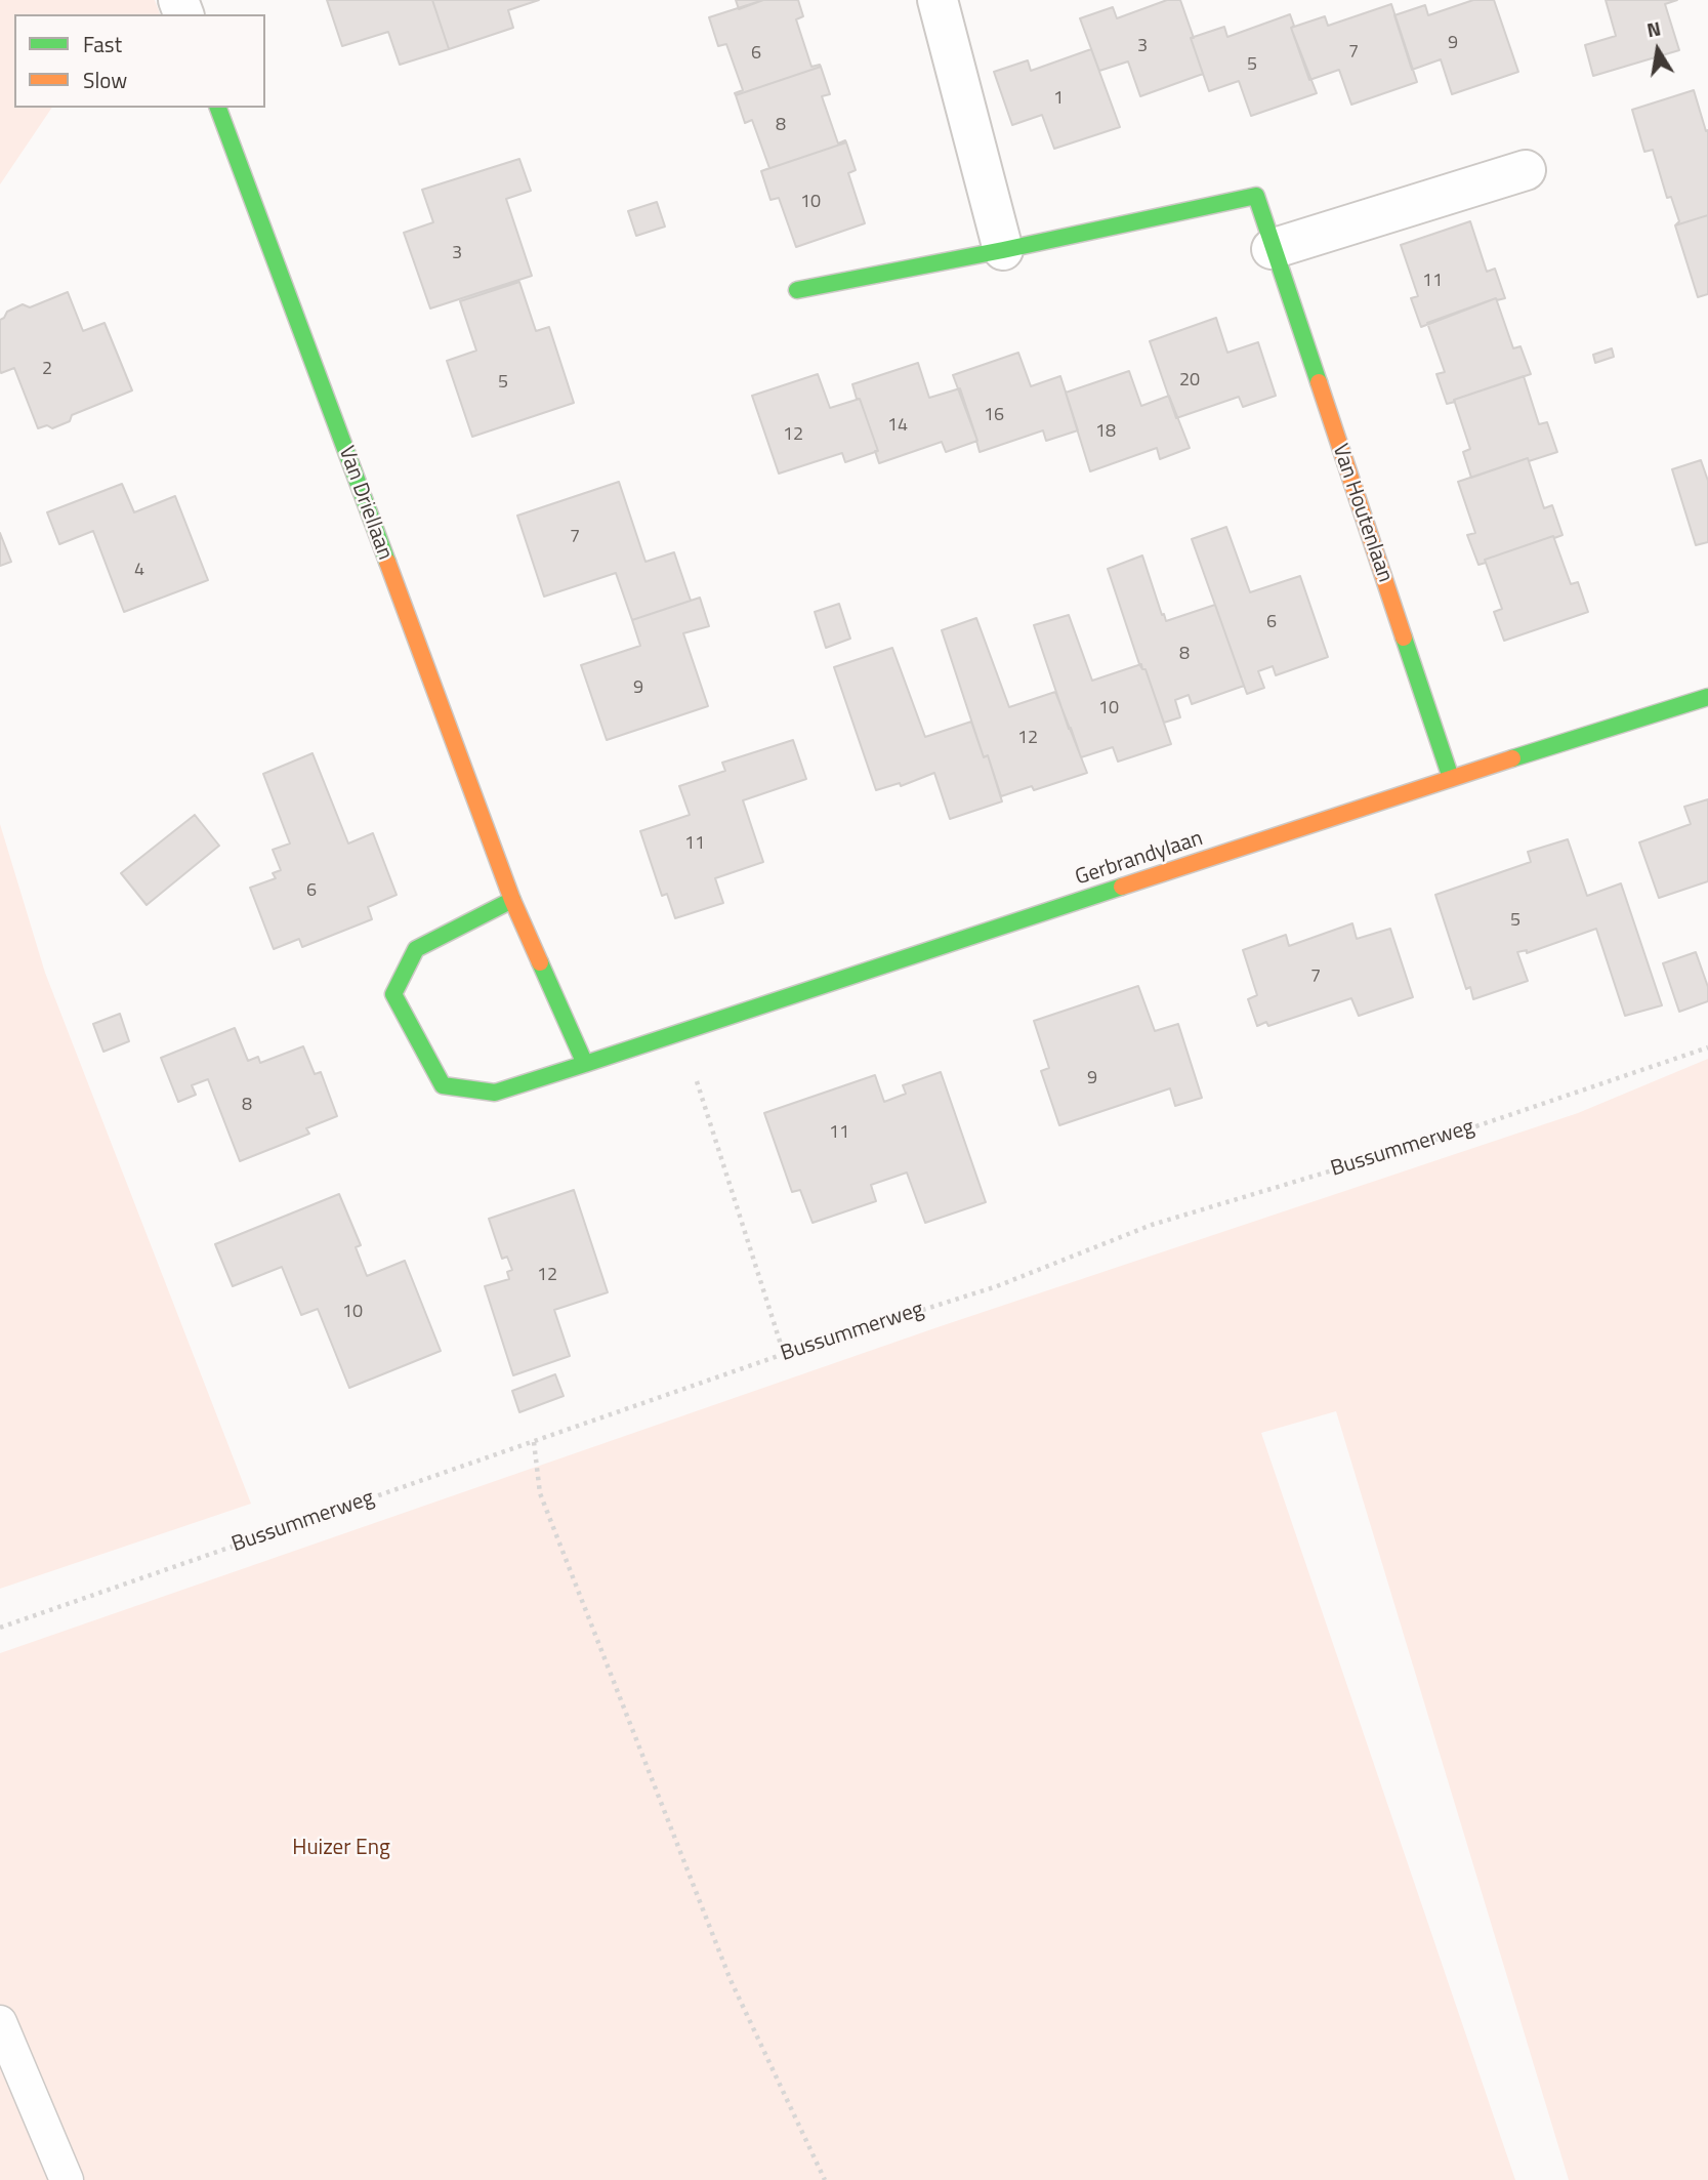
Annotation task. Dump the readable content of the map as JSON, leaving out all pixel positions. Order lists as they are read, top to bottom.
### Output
{
  "streets": {
    "street": ["Van Driellaan", "Van Houtenlaan", "Gerbrandylaan"],
    "path": ["Bussummerweg"]
  },
  "crossings": [
    ["Van Driellaan", "Gerbrandylaan"],
    ["Van Houtenlaan", "Gerbrandylaan"]
  ],
  "parks": ["Huizer Eng"],
  "house_numbers": [
    "9",
    "3",
    "7",
    "6",
    "5",
    "1",
    "8",
    "10",
    "3",
    "11",
    "2",
    "20",
    "5",
    "16",
    "14",
    "18",
    "12",
    "7",
    "4",
    "6",
    "8",
    "9",
    "10",
    "12",
    "11",
    "6",
    "5",
    "7",
    "9",
    "8",
    "11",
    "12",
    "10"
  ],
  "legend": ["Fast", "Slow"],
  "north": "top"
}
